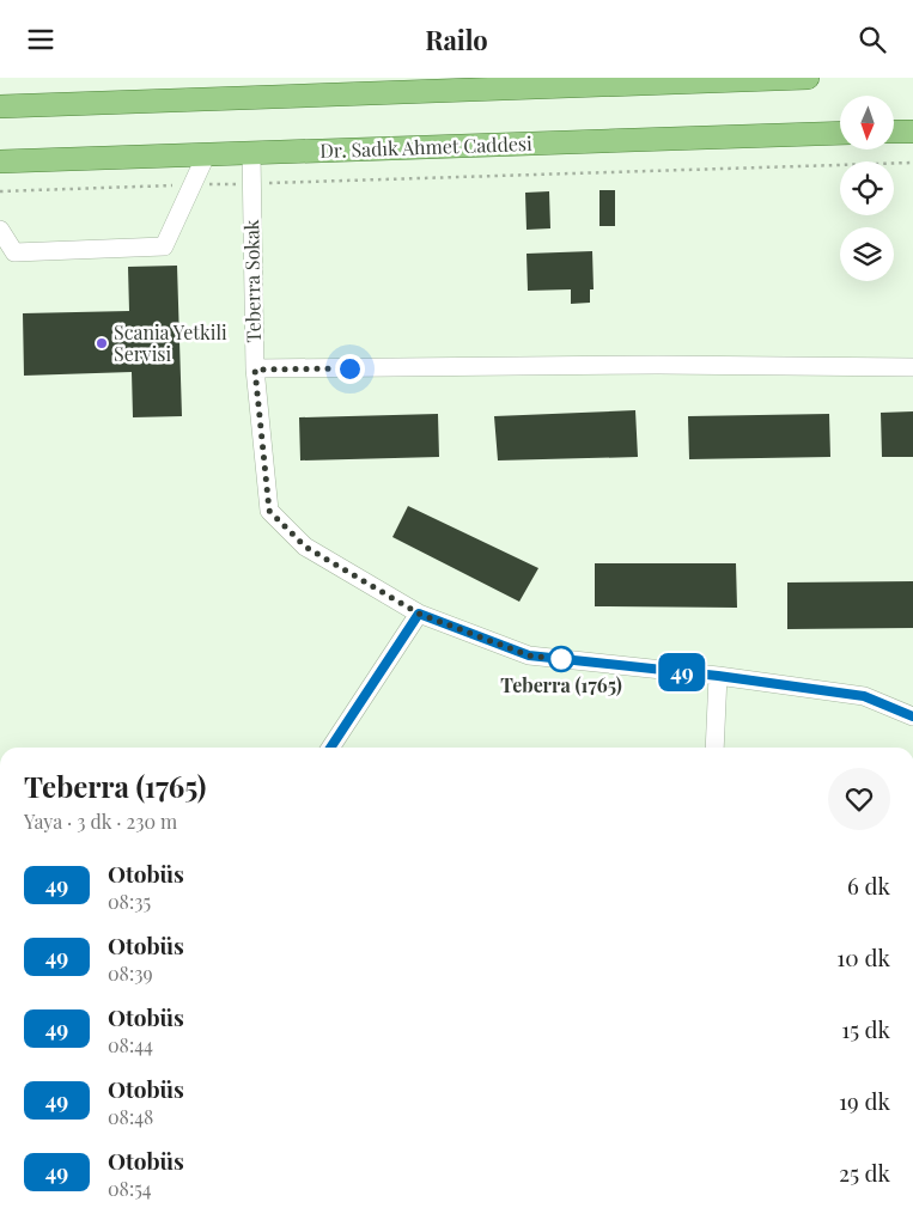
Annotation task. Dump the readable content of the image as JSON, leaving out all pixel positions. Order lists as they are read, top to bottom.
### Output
{
  "streets": {
    "main road": ["Dr. Sadık Ahmet Caddesi"],
    "street": ["Teberra Sokak"]
  },
  "crossings": [
    ["Dr. Sadık Ahmet Caddesi", "Teberra Sokak"]
  ],
  "places": ["Scania Yetkili Servisi", "Teberra (1765)"],
  "lines": ["bus line 49"],
  "north": "bottom",
  "page": {
    "header": "Railo",
    "on_map": "49",
    "heading": ["Teberra (1765)", "Yaya · 3 dk · 230 m"],
    "list": [
      {
        "mark": "49",
        "name": "Otobüs",
        "note": "08:35",
        "value": "6 dk"
      },
      {
        "mark": "49",
        "name": "Otobüs",
        "note": "08:39",
        "value": "10 dk"
      },
      {
        "mark": "49",
        "name": "Otobüs",
        "note": "08:44",
        "value": "15 dk"
      },
      {
        "mark": "49",
        "name": "Otobüs",
        "note": "08:48",
        "value": "19 dk"
      },
      {
        "mark": "49",
        "name": "Otobüs",
        "note": "08:54",
        "value": "25 dk"
      }
    ]
  }
}
